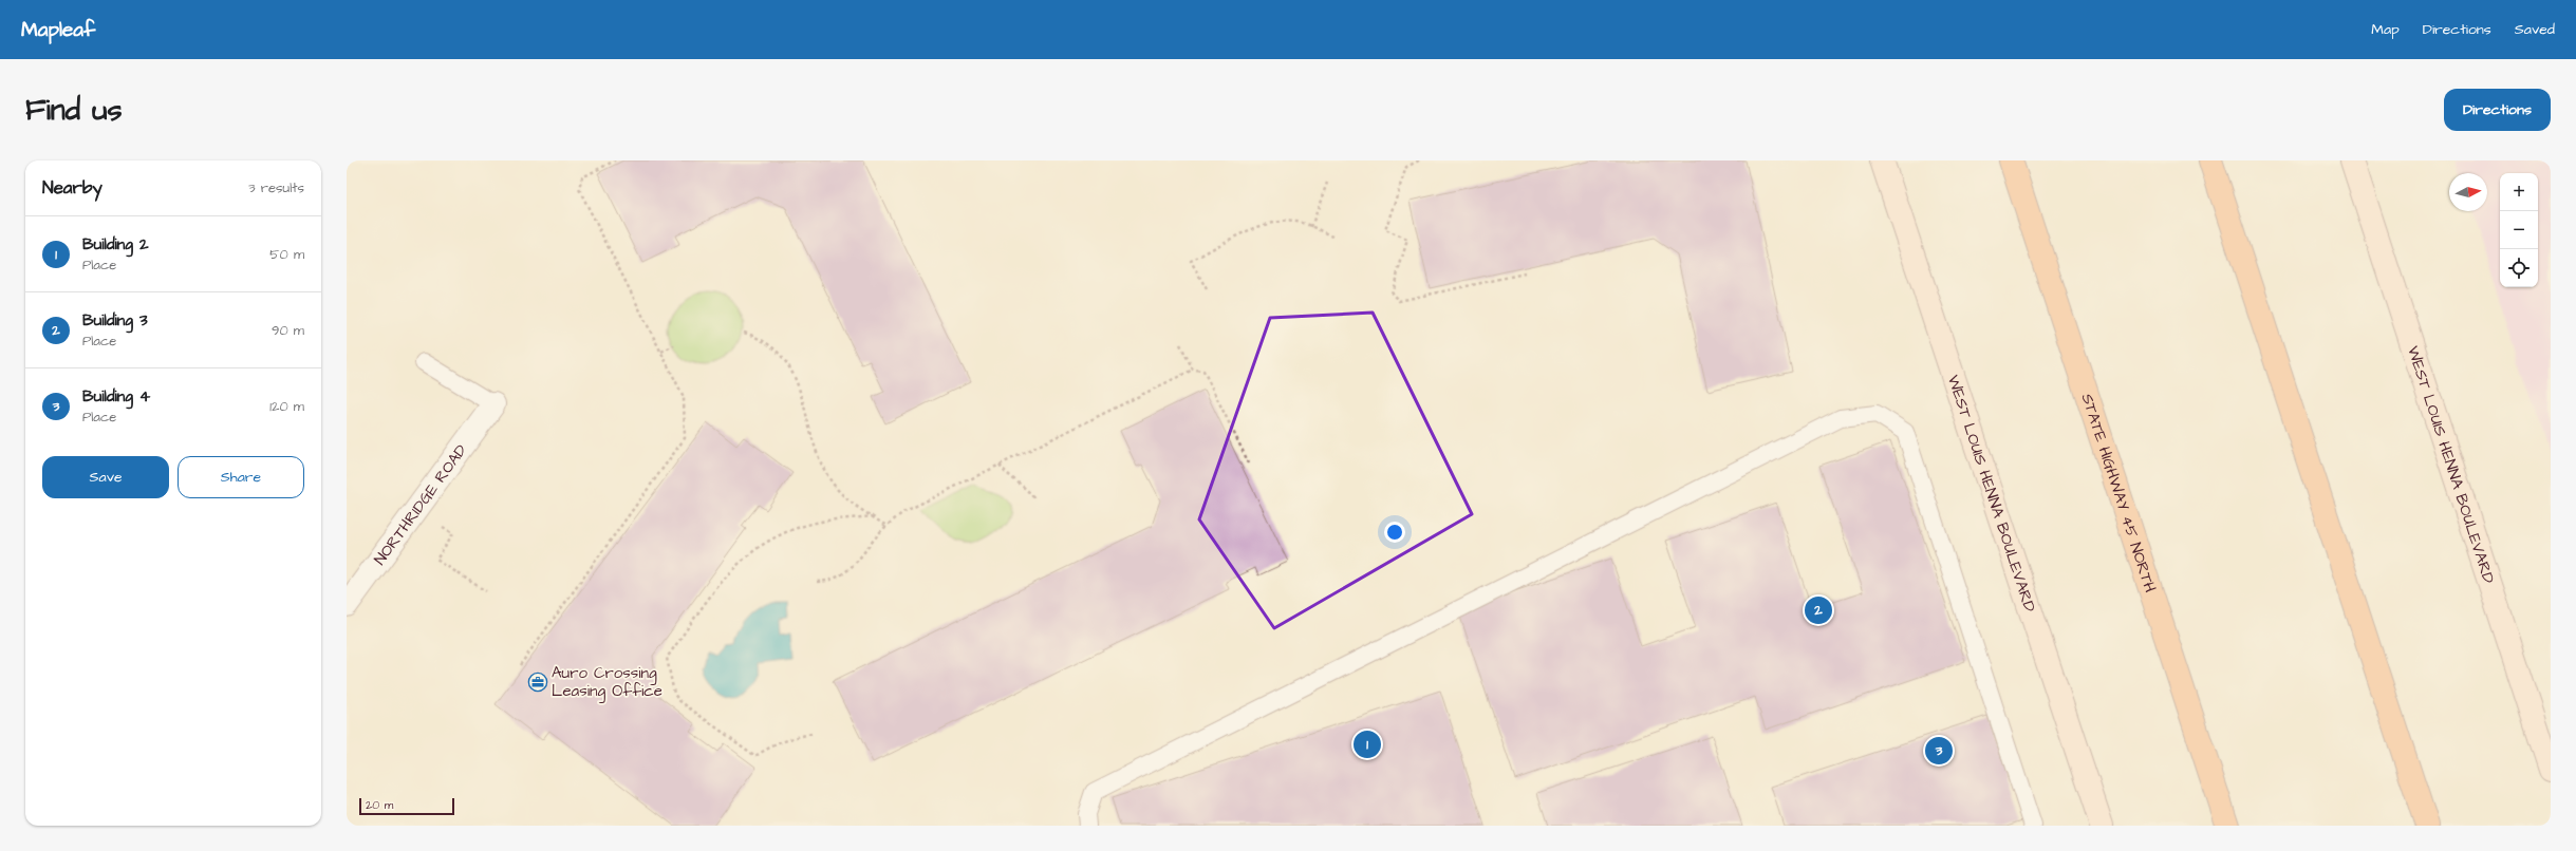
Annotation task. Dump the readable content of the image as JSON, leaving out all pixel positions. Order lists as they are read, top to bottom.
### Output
{
  "streets": {
    "highway": ["STATE HIGHWAY 45 NORTH"],
    "main road": ["WEST LOUIS HENNA BOULEVARD"],
    "street": ["NORTHRIDGE ROAD"]
  },
  "places": {
    "office": ["Auro Crossing Leasing Office"]
  },
  "scale_bar": "20 m",
  "north": "right",
  "page": {
    "header": "Mapleaf",
    "nav": ["Map", "Directions", "Saved"],
    "buttons": [
      "Directions",
      ["Save", "Share"]
    ],
    "title": "Find us",
    "heading": ["Nearby", "3 results"],
    "map_buttons": ["+", "−"],
    "list": [
      {
        "mark": "1",
        "name": "Building 2",
        "note": "Place",
        "value": "50 m"
      },
      {
        "mark": "2",
        "name": "Building 3",
        "note": "Place",
        "value": "90 m"
      },
      {
        "mark": "3",
        "name": "Building 4",
        "note": "Place",
        "value": "120 m"
      }
    ],
    "pins": ["2", "1", "3"],
    "scale": "20 m"
  }
}
